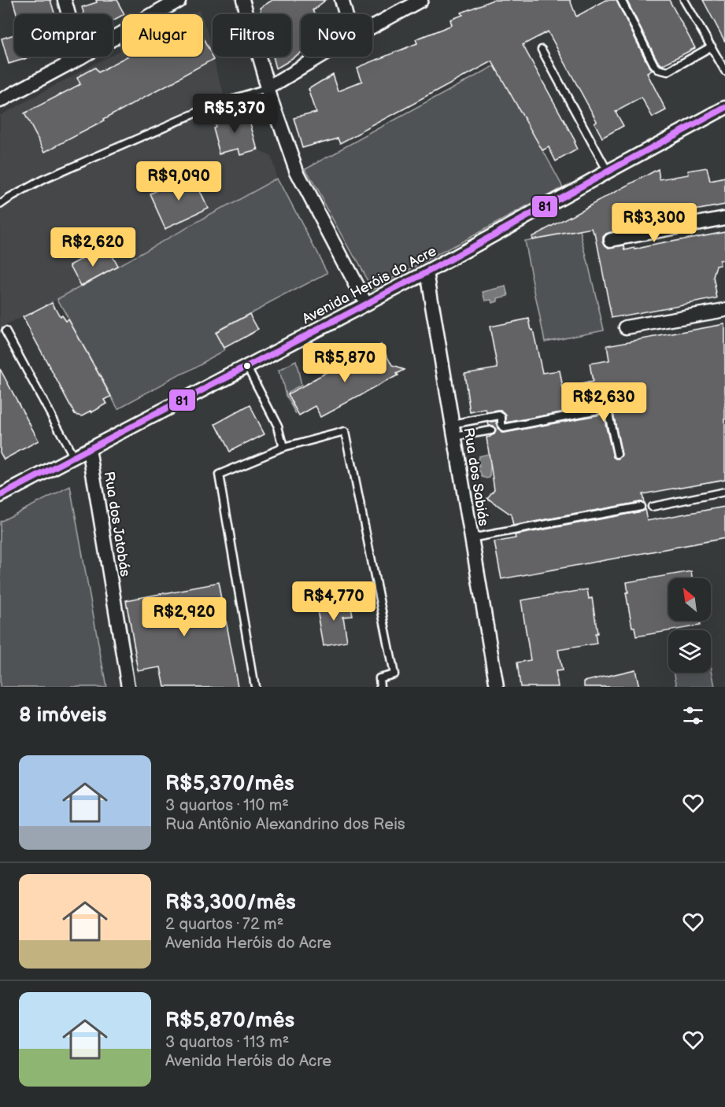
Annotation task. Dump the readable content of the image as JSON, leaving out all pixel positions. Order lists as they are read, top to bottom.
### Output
{
  "streets": {
    "street": ["Avenida Heróis do Acre", "Rua dos Sabiás", "Rua dos Jatobás"]
  },
  "crossings": [
    ["Avenida Heróis do Acre", "Rua dos Sabiás"],
    ["Avenida Heróis do Acre", "Rua dos Jatobás"]
  ],
  "lines": ["transit line 81"],
  "north": "top left",
  "page": {
    "chip": [
      "Comprar",
      "Alugar",
      "Filtros",
      "Novo"
    ],
    "price": [
      "R$5,370",
      "R$9,090",
      "R$3,300",
      "R$2,620",
      "R$5,870",
      "R$2,630",
      "R$4,770",
      "R$2,920"
    ],
    "heading": "8 imóveis",
    "list": [
      {
        "name": "R$5,370/mês",
        "note": "3 quartos · 110 m² · Rua Antônio Alexandrino dos Reis"
      },
      {
        "name": "R$3,300/mês",
        "note": "2 quartos · 72 m² · Avenida Heróis do Acre"
      },
      {
        "name": "R$5,870/mês",
        "note": "3 quartos · 113 m² · Avenida Heróis do Acre"
      }
    ]
  }
}
